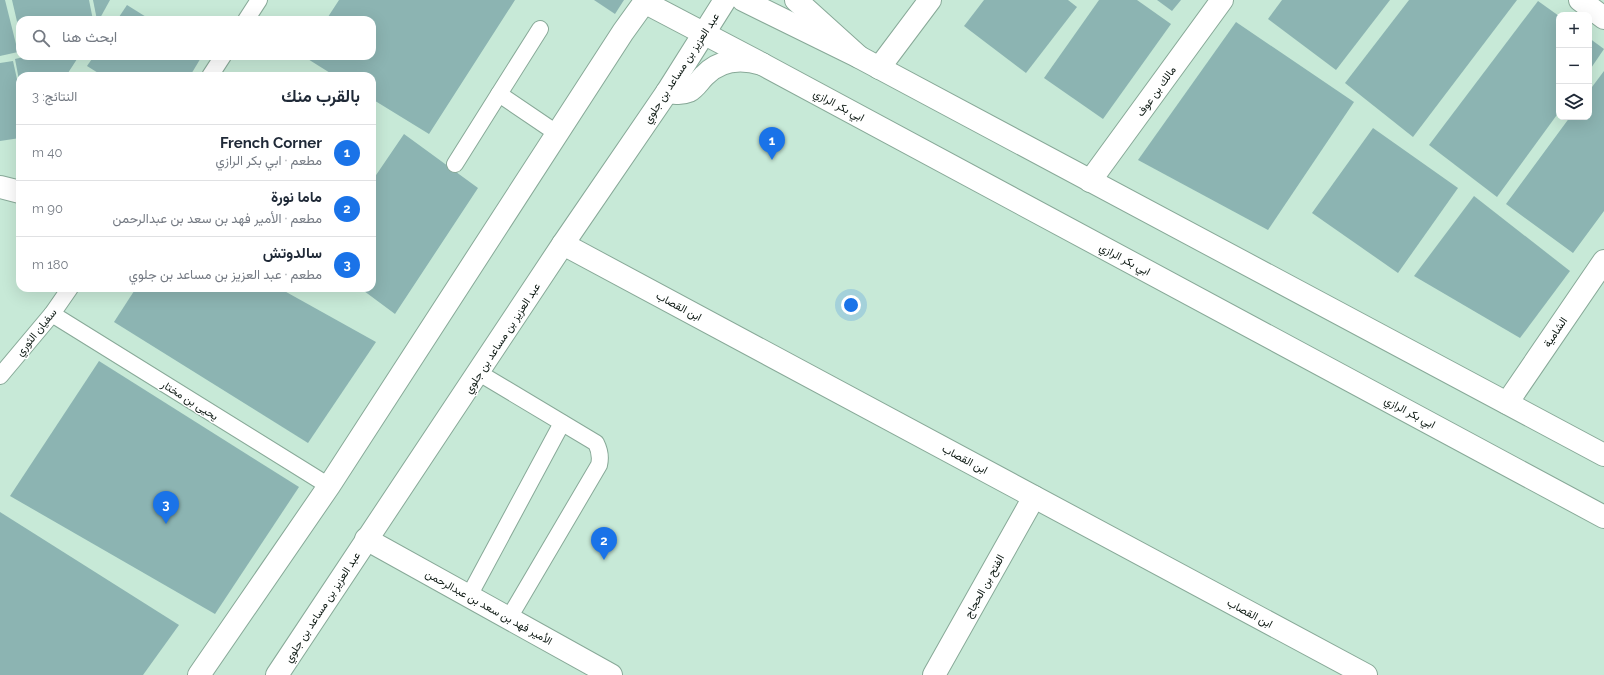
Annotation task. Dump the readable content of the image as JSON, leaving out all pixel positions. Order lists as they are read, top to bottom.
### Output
{
  "streets": {
    "street": [
      "عبد العزيز بن مساعد بن جلوي",
      "مالك بن عوف",
      "ابي بكر الرازي",
      "ابن القصاب",
      "الشامية",
      "الفتح بن الحجاج",
      "الأمير فهد بن سعد بن عبدالرحمن"
    ],
    "lane": ["سفيان الثوري", "يحيى بن مختار"]
  },
  "crossings": [
    ["عبد العزيز بن مساعد بن جلوي", "ابي بكر الرازي"],
    ["عبد العزيز بن مساعد بن جلوي", "ابن القصاب"],
    ["عبد العزيز بن مساعد بن جلوي", "الأمير فهد بن سعد بن عبدالرحمن"],
    ["ابن القصاب", "الفتح بن الحجاج"],
    ["سفيان الثوري", "يحيى بن مختار"]
  ],
  "page": {
    "map_buttons": ["+", "−"],
    "search": "ابحث هنا",
    "heading": ["بالقرب منك", "النتائج: 3"],
    "list": [
      {
        "mark": "1",
        "name": "French Corner",
        "note": "مطعم · ابي بكر الرازي",
        "value": "40 m"
      },
      {
        "mark": "2",
        "name": "ماما نورة",
        "note": "مطعم · الأمير فهد بن سعد بن عبدالرحمن",
        "value": "90 m"
      },
      {
        "mark": "3",
        "name": "سالدوتش",
        "note": "مطعم · عبد العزيز بن مساعد بن جلوي",
        "value": "180 m"
      }
    ],
    "pins": ["1", "3", "2"]
  }
}
